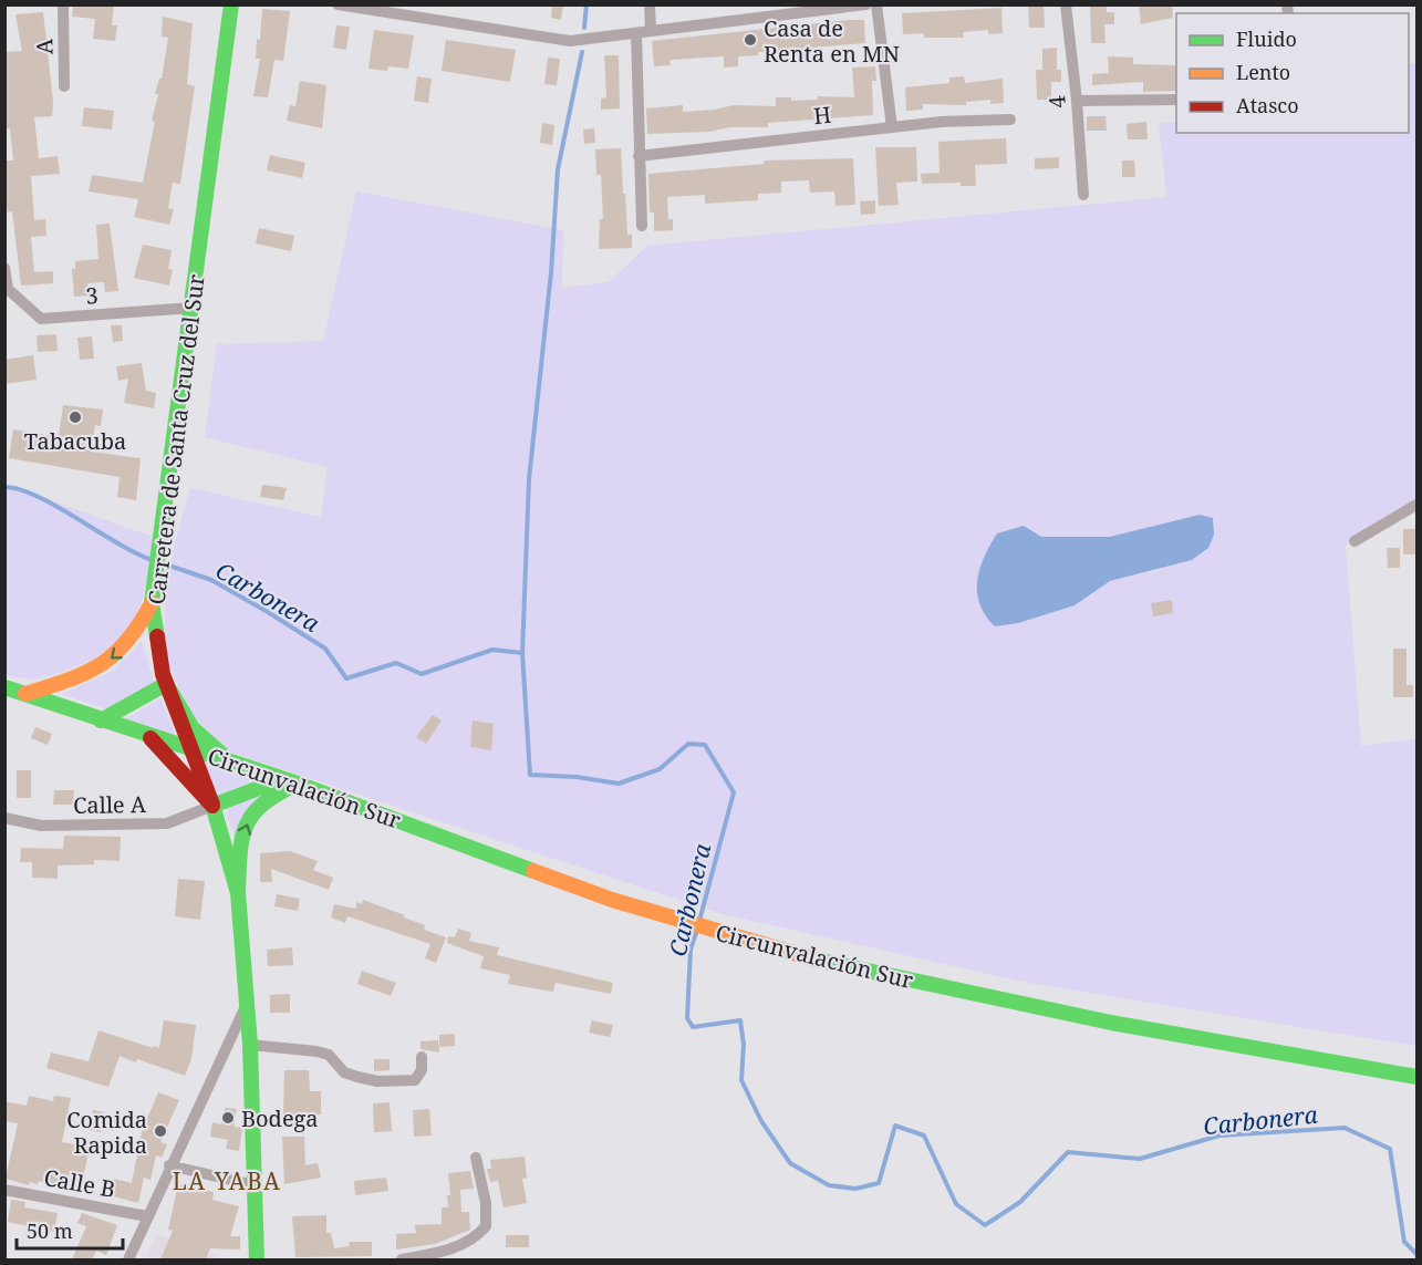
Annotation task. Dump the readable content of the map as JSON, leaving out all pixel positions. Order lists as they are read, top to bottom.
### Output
{
  "streets": {
    "main road": ["Carretera de Santa Cruz del Sur", "Circunvalación Sur"],
    "street": [
      "A",
      "4",
      "H",
      "3",
      "Calle A",
      "Calle B"
    ]
  },
  "crossings": [
    ["3", "Carretera de Santa Cruz del Sur"],
    ["Carretera de Santa Cruz del Sur", "Circunvalación Sur"],
    ["Carretera de Santa Cruz del Sur", "Calle A"]
  ],
  "districts": ["LA YABA"],
  "water": ["Carbonera"],
  "places": [
    "Casa de Renta en MN",
    "Tabacuba",
    "Bodega",
    "Comida Rapida"
  ],
  "legend": ["Fluido", "Lento", "Atasco"],
  "scale_bar": "50 m"
}
